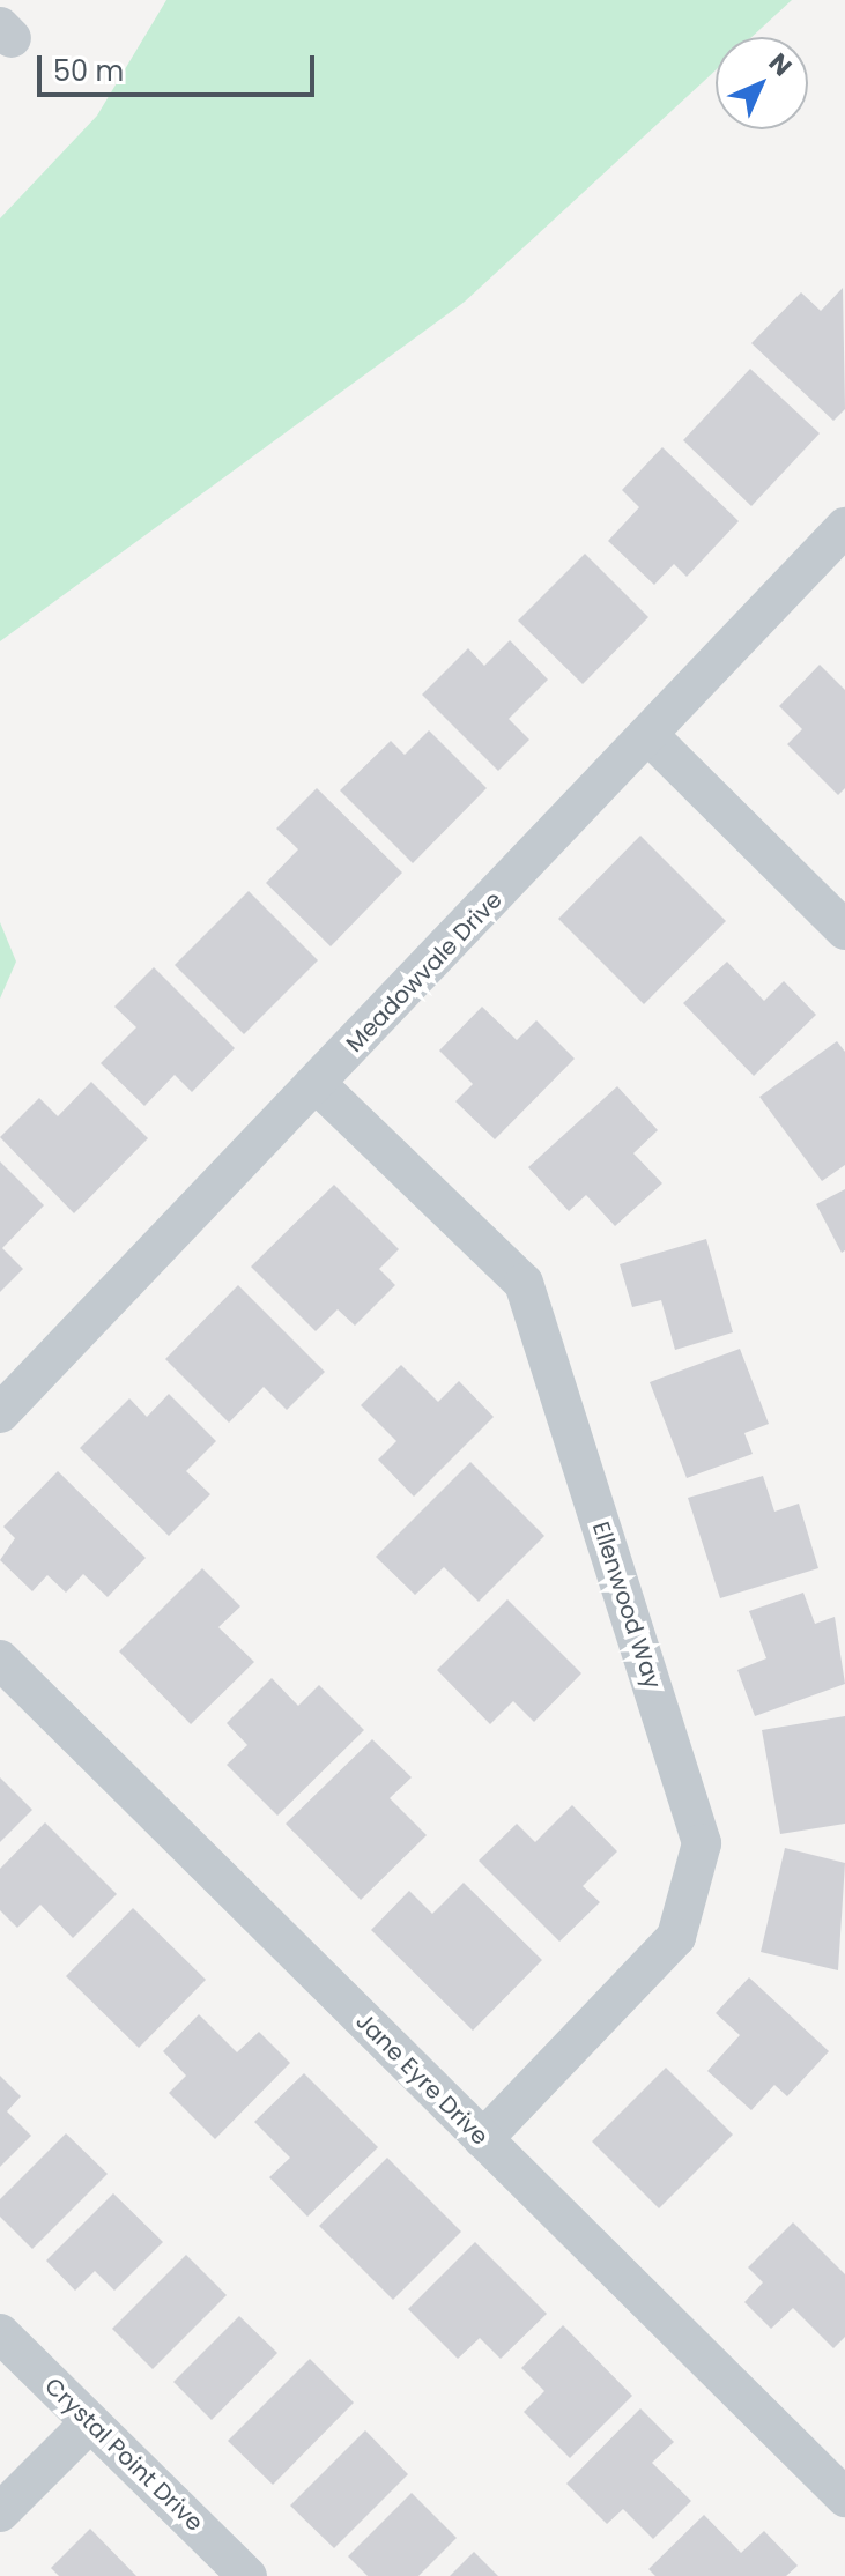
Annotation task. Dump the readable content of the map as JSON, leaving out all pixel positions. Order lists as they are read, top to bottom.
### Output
{
  "streets": {
    "street": [
      "Meadowvale Drive",
      "Ellenwood Way",
      "Jane Eyre Drive",
      "Crystal Point Drive"
    ]
  },
  "crossings": [
    ["Meadowvale Drive", "Ellenwood Way"],
    ["Ellenwood Way", "Jane Eyre Drive"]
  ],
  "scale_bar": "50 m",
  "north": "top right"
}
